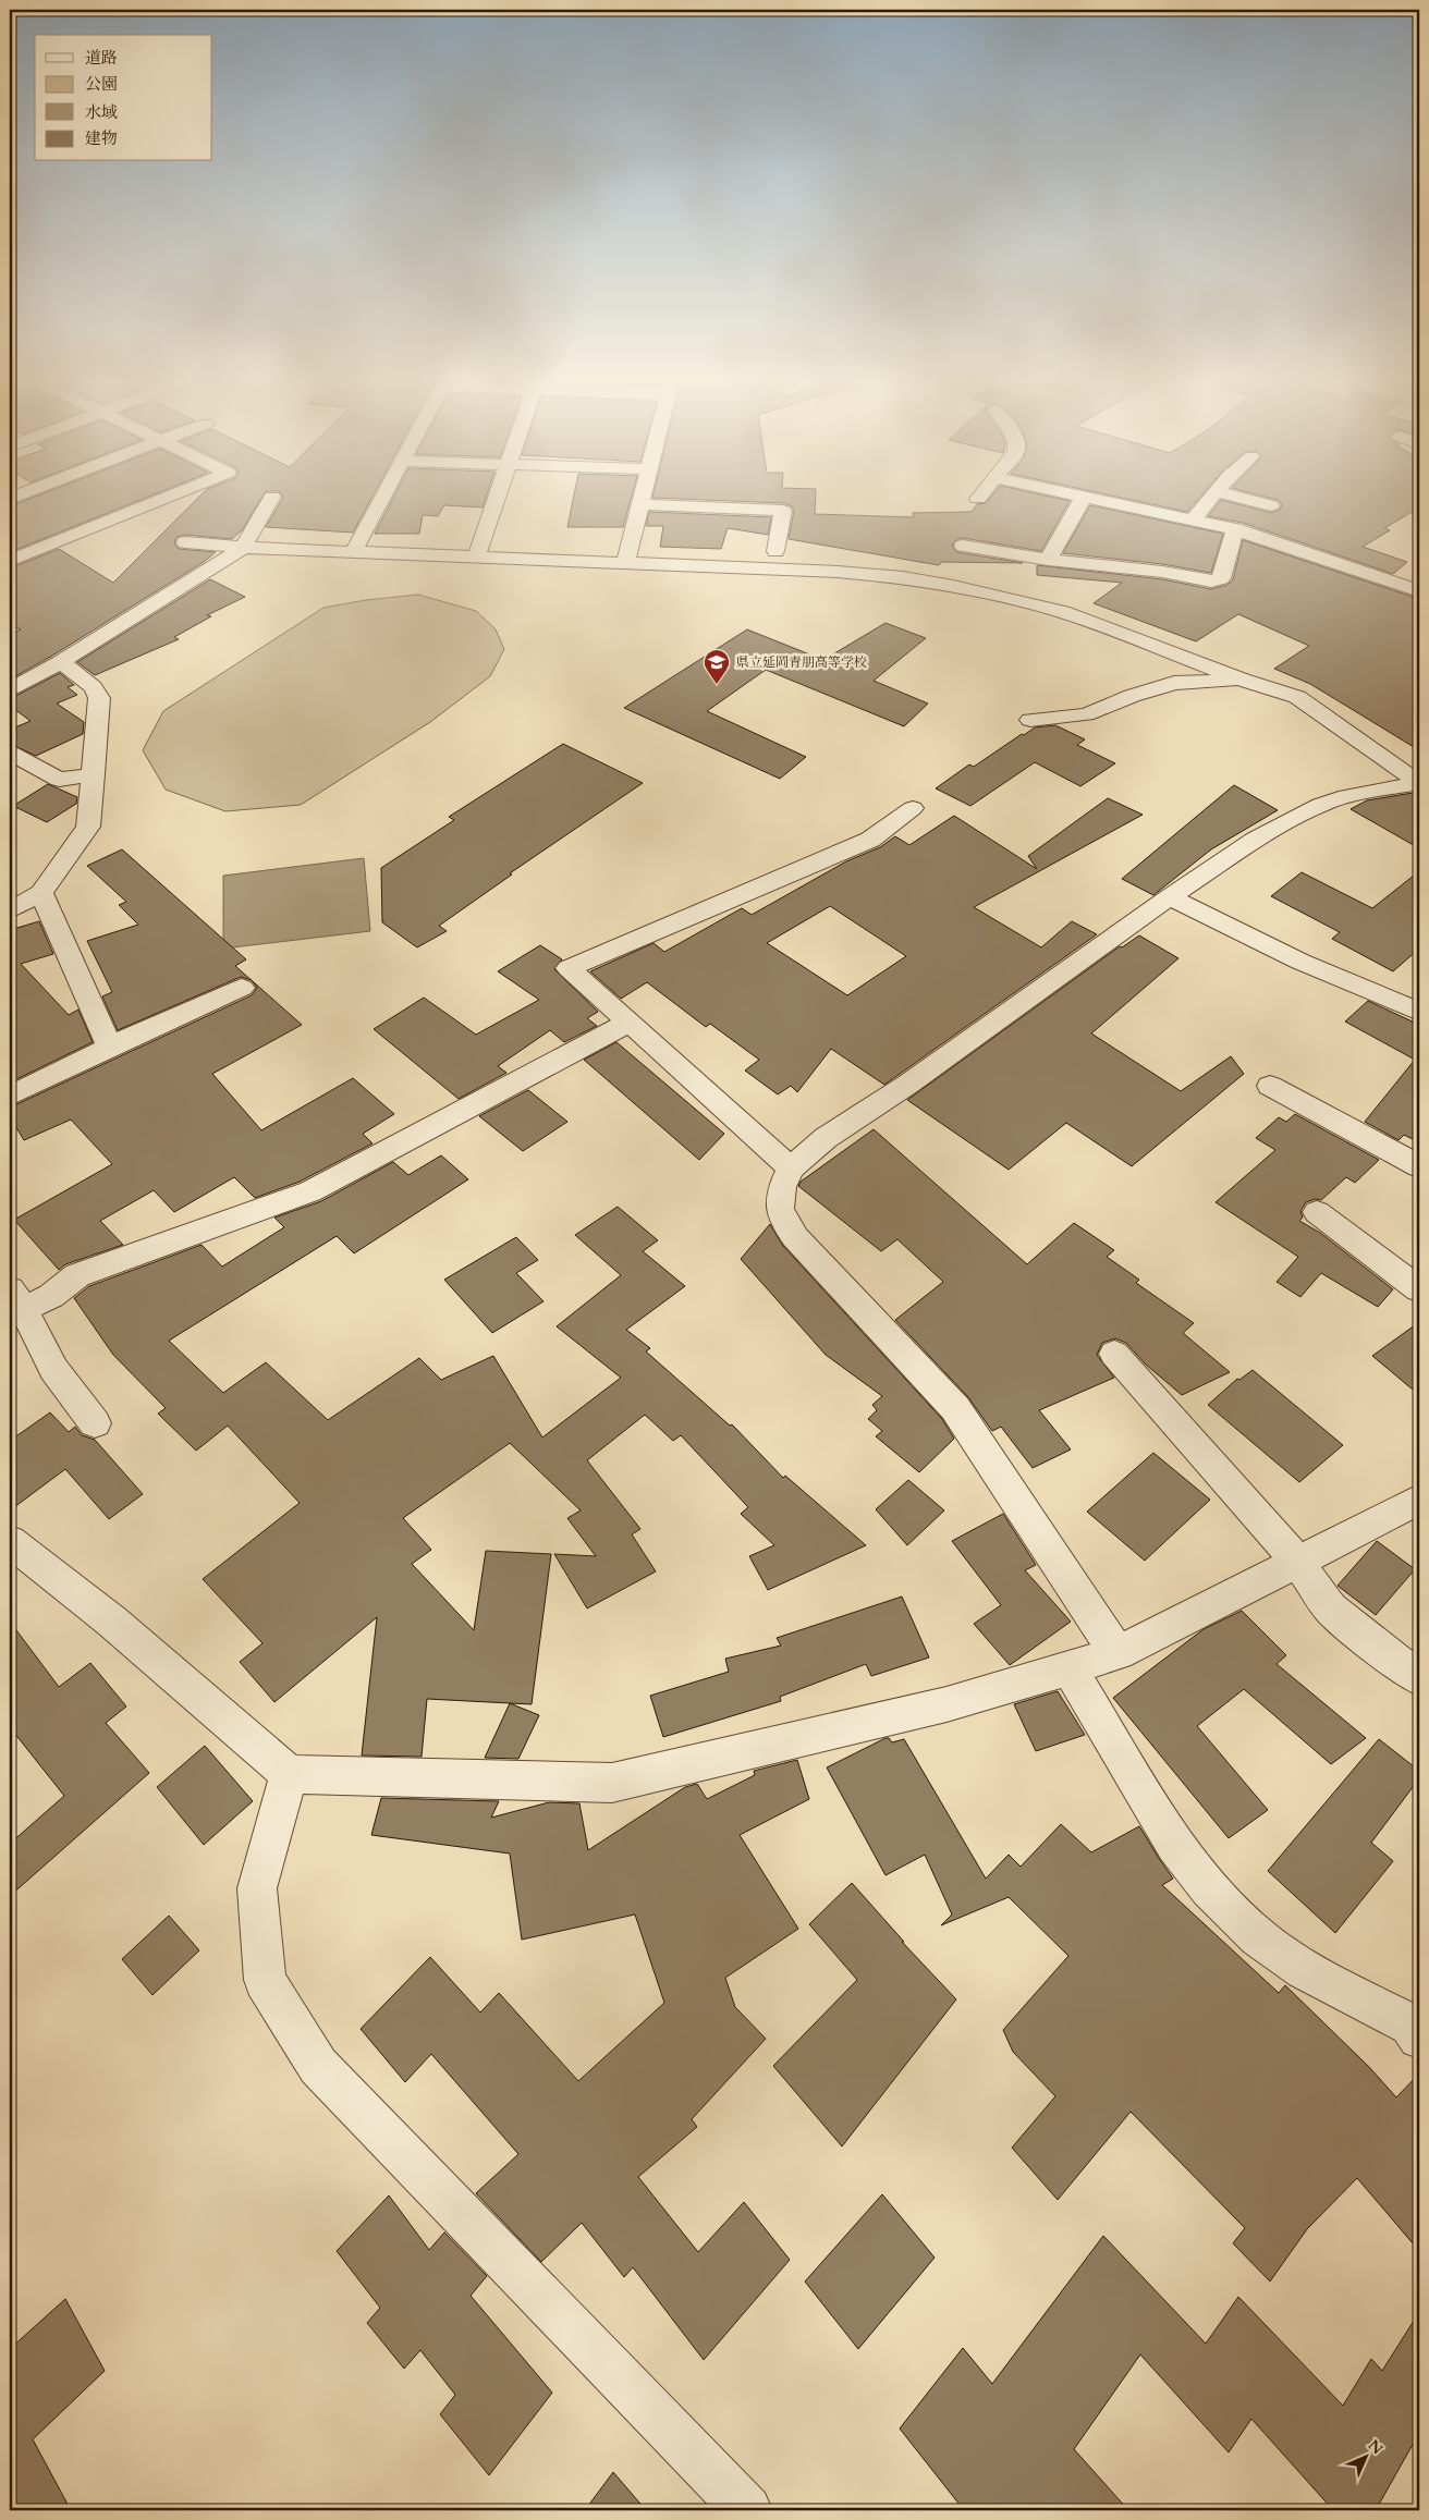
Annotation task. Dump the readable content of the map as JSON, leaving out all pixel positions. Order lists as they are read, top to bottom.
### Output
{
  "places": {
    "school or university": ["県立延岡青朋高等学校"]
  },
  "legend": [
    "道路",
    "公園",
    "水域",
    "建物"
  ],
  "north": "top right"
}
